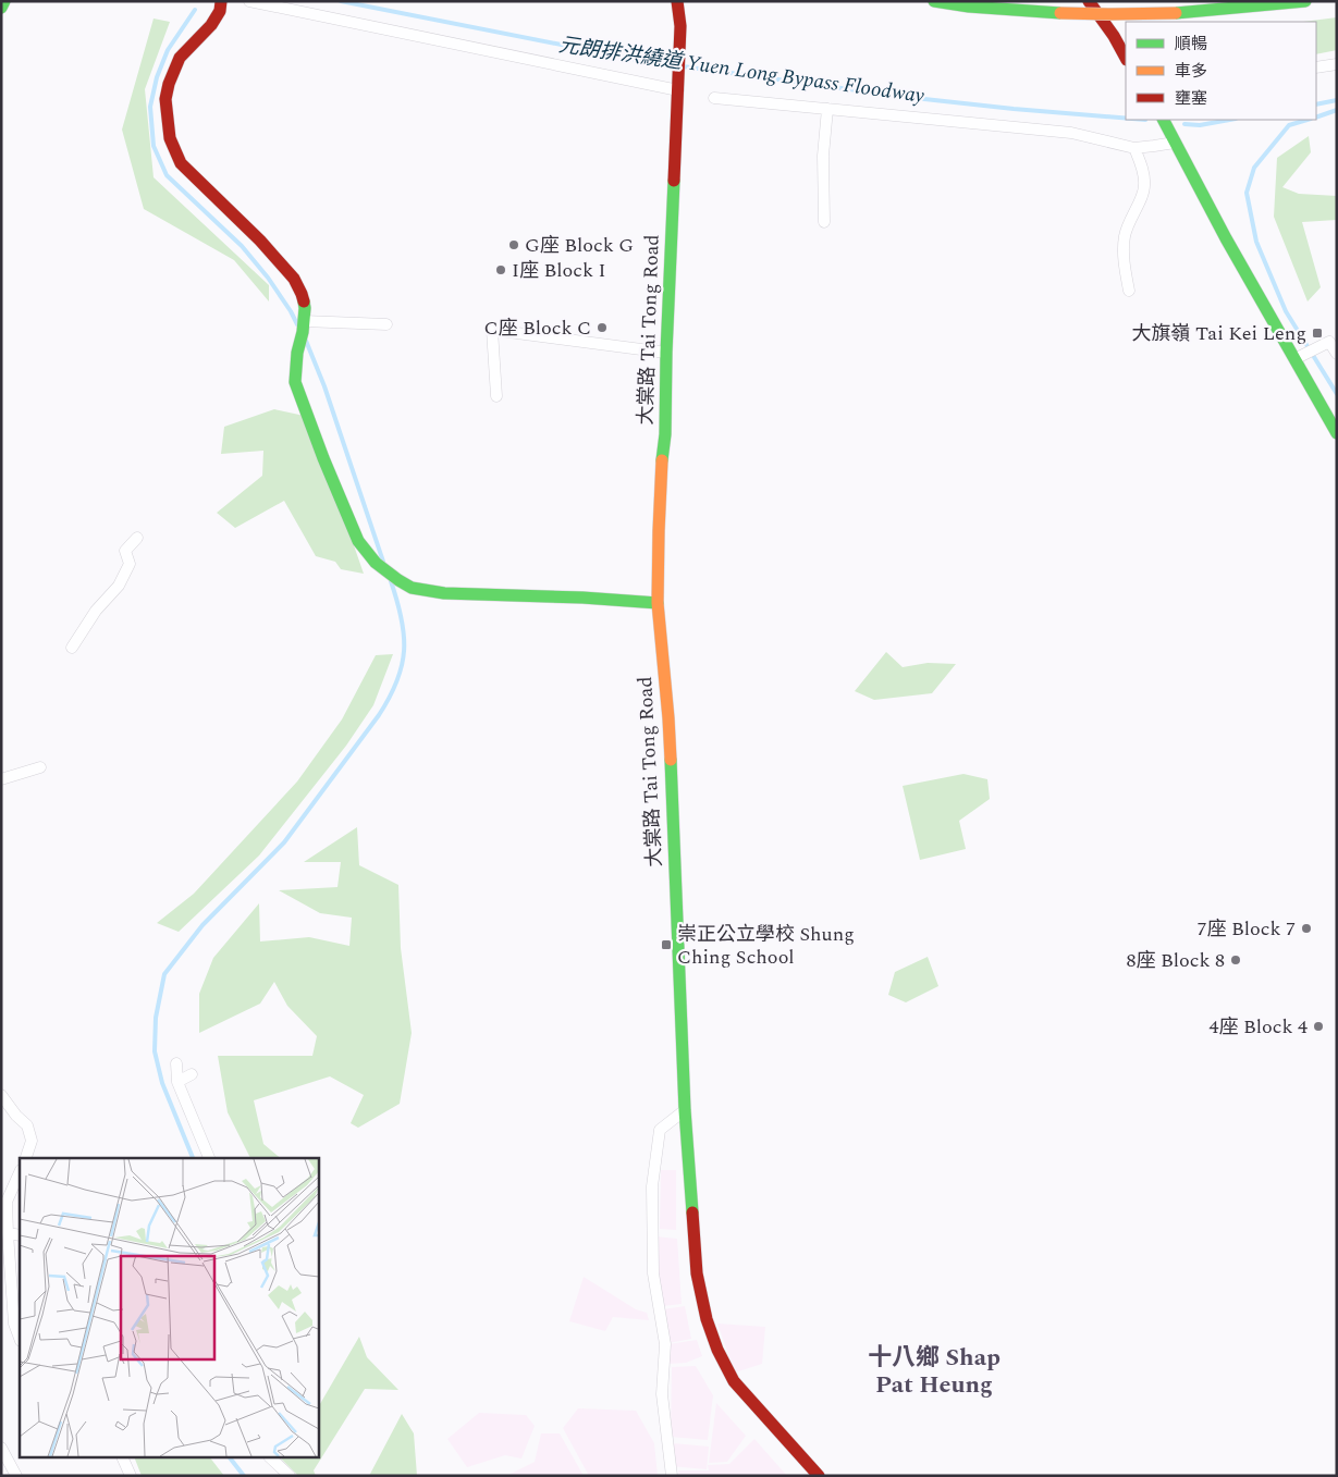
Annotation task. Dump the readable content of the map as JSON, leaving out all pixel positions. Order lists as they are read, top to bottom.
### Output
{
  "streets": {
    "main road": ["大棠路 Tai Tong Road"]
  },
  "districts": ["十八鄉 Shap Pat Heung"],
  "water": ["元朗排洪繞道 Yuen Long Bypass Floodway"],
  "places": {
    "other": [
      "G座 Block G",
      "I座 Block I",
      "C座 Block C",
      "7座 Block 7",
      "8座 Block 8",
      "4座 Block 4"
    ],
    "transit": ["大旗嶺 Tai Kei Leng", "崇正公立學校 Shung Ching School"]
  },
  "legend": ["順暢", "車多", "壅塞"]
}
